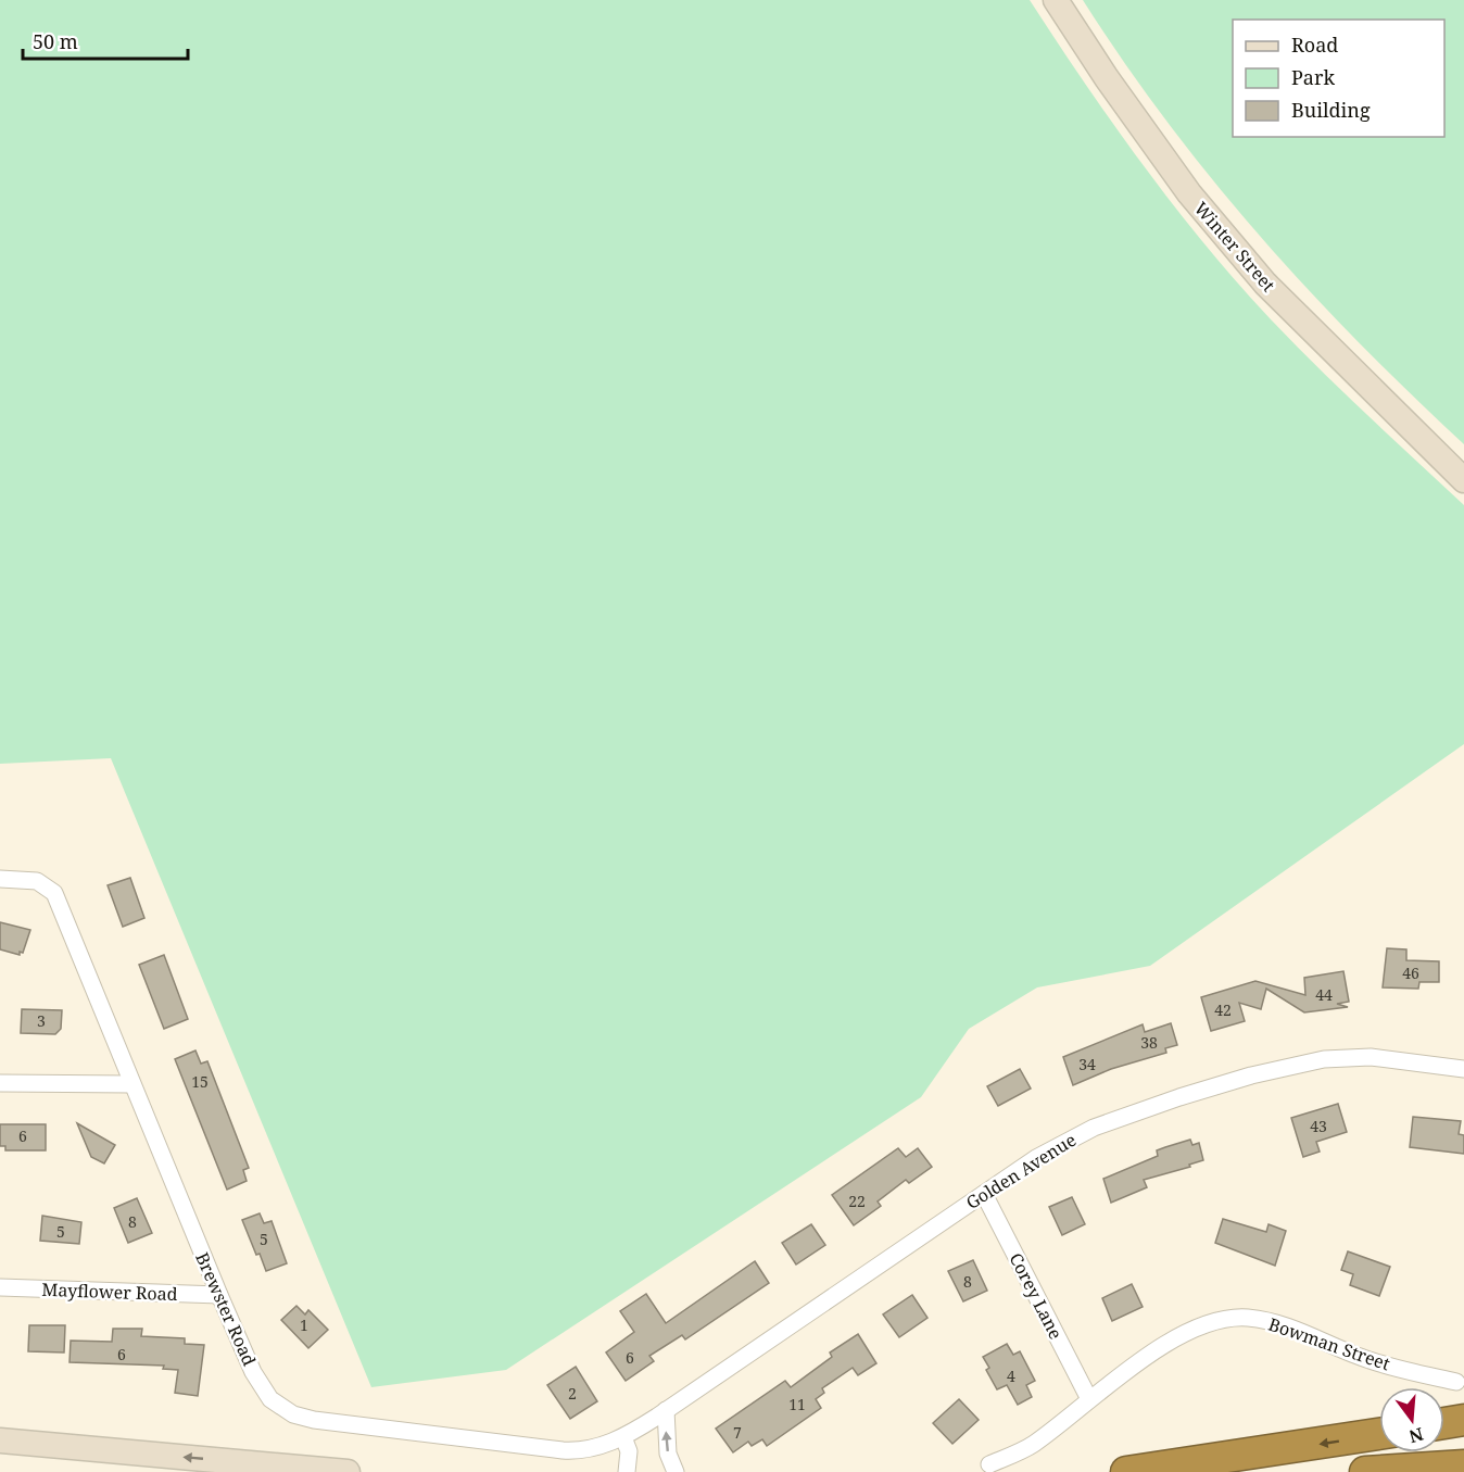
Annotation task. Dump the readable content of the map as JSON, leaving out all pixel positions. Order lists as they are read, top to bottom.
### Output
{
  "streets": {
    "main road": ["Winter Street"],
    "street": [
      "Golden Avenue",
      "Mayflower Road",
      "Corey Lane",
      "Brewster Road",
      "Bowman Street"
    ]
  },
  "crossings": [
    ["Golden Avenue", "Corey Lane"],
    ["Golden Avenue", "Brewster Road"],
    ["Mayflower Road", "Brewster Road"],
    ["Corey Lane", "Bowman Street"]
  ],
  "house_numbers": [
    "46",
    "44",
    "42",
    "3",
    "38",
    "34",
    "15",
    "43",
    "6",
    "22",
    "8",
    "5",
    "5",
    "8",
    "1",
    "6",
    "6",
    "4",
    "2",
    "11",
    "7"
  ],
  "legend": ["Road", "Park", "Building"],
  "scale_bar": "50 m",
  "north": "bottom"
}
